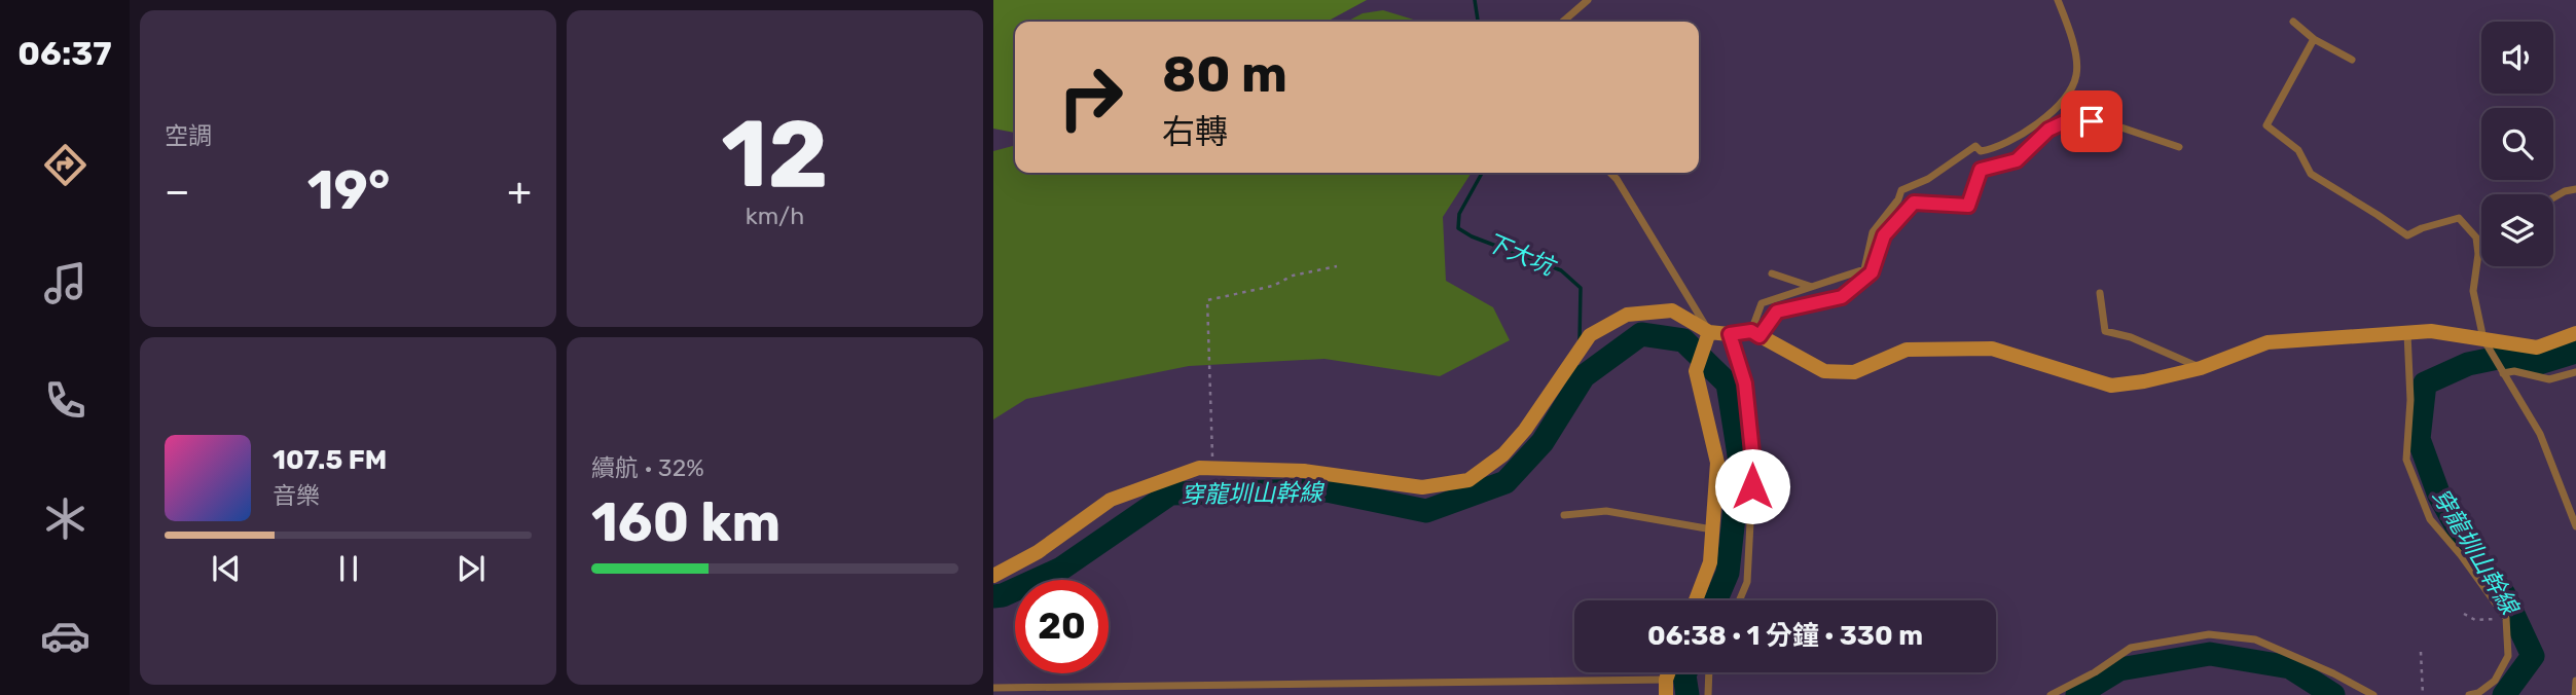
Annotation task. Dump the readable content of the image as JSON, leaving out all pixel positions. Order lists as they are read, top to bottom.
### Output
{
  "water": ["下大坑", "穿龍圳山幹線"],
  "page": {
    "tabs": "06:37",
    "tile": [
      "空調",
      ["12", "km/h"],
      ["續航 · 32%", "160 km"]
    ],
    "turn": ["80 m", "右轉"],
    "heat": ["−", "19°", "+"],
    "song": ["107.5 FM", "音樂"],
    "limit": "20",
    "trip": "06:38 · 1 分鐘 · 330 m"
  }
}
